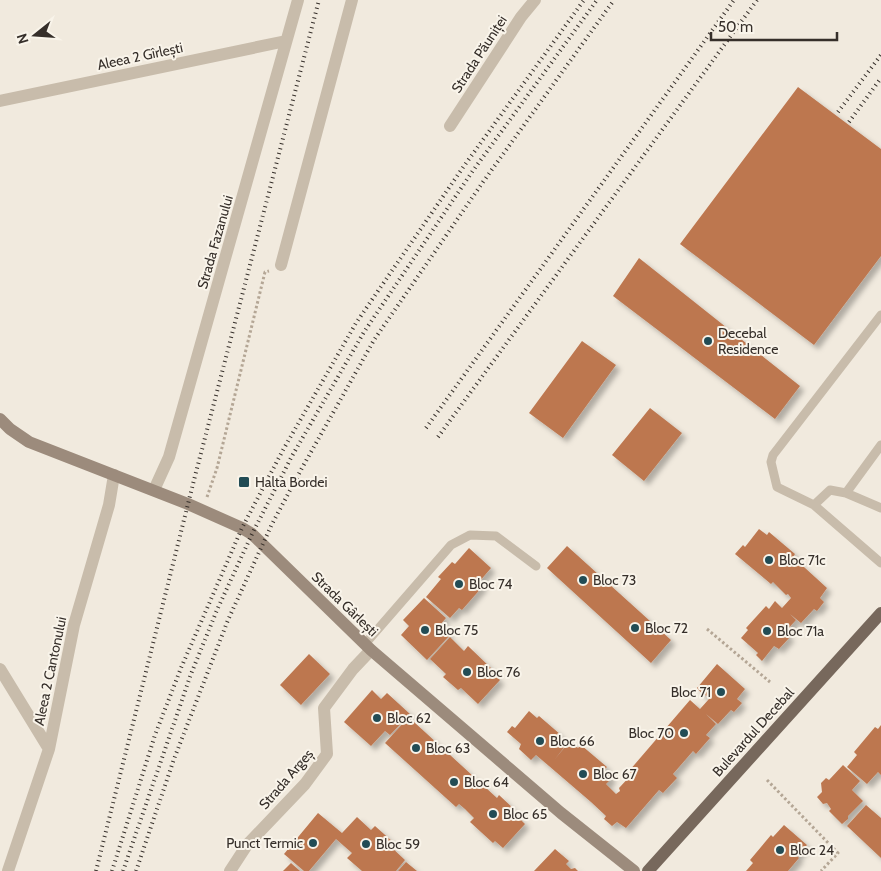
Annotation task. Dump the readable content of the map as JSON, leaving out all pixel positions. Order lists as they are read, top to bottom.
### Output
{
  "streets": {
    "main road": ["Bulevardul Decebal"],
    "street": [
      "Strada Păuniței",
      "Aleea 2 Gîrlești",
      "Strada Fazanului",
      "Strada Gârlești",
      "Aleea 2 Cantonului",
      "Strada Argeș"
    ]
  },
  "crossings": [
    ["Aleea 2 Gîrlești", "Strada Fazanului"],
    ["Strada Fazanului", "Strada Gârlești"],
    ["Strada Gârlești", "Aleea 2 Cantonului"],
    ["Strada Gârlești", "Strada Argeș"]
  ],
  "places": {
    "other": [
      "Decebal Residence",
      "Bloc 71c",
      "Bloc 73",
      "Bloc 74",
      "Bloc 72",
      "Bloc 75",
      "Bloc 71a",
      "Bloc 76",
      "Bloc 71",
      "Bloc 62",
      "Bloc 70",
      "Bloc 66",
      "Bloc 63",
      "Bloc 67",
      "Bloc 64",
      "Bloc 65",
      "Punct Termic",
      "Bloc 59",
      "Bloc 24"
    ],
    "transit": ["Halta Bordei"]
  },
  "scale_bar": "50 m",
  "north": "left"
}
